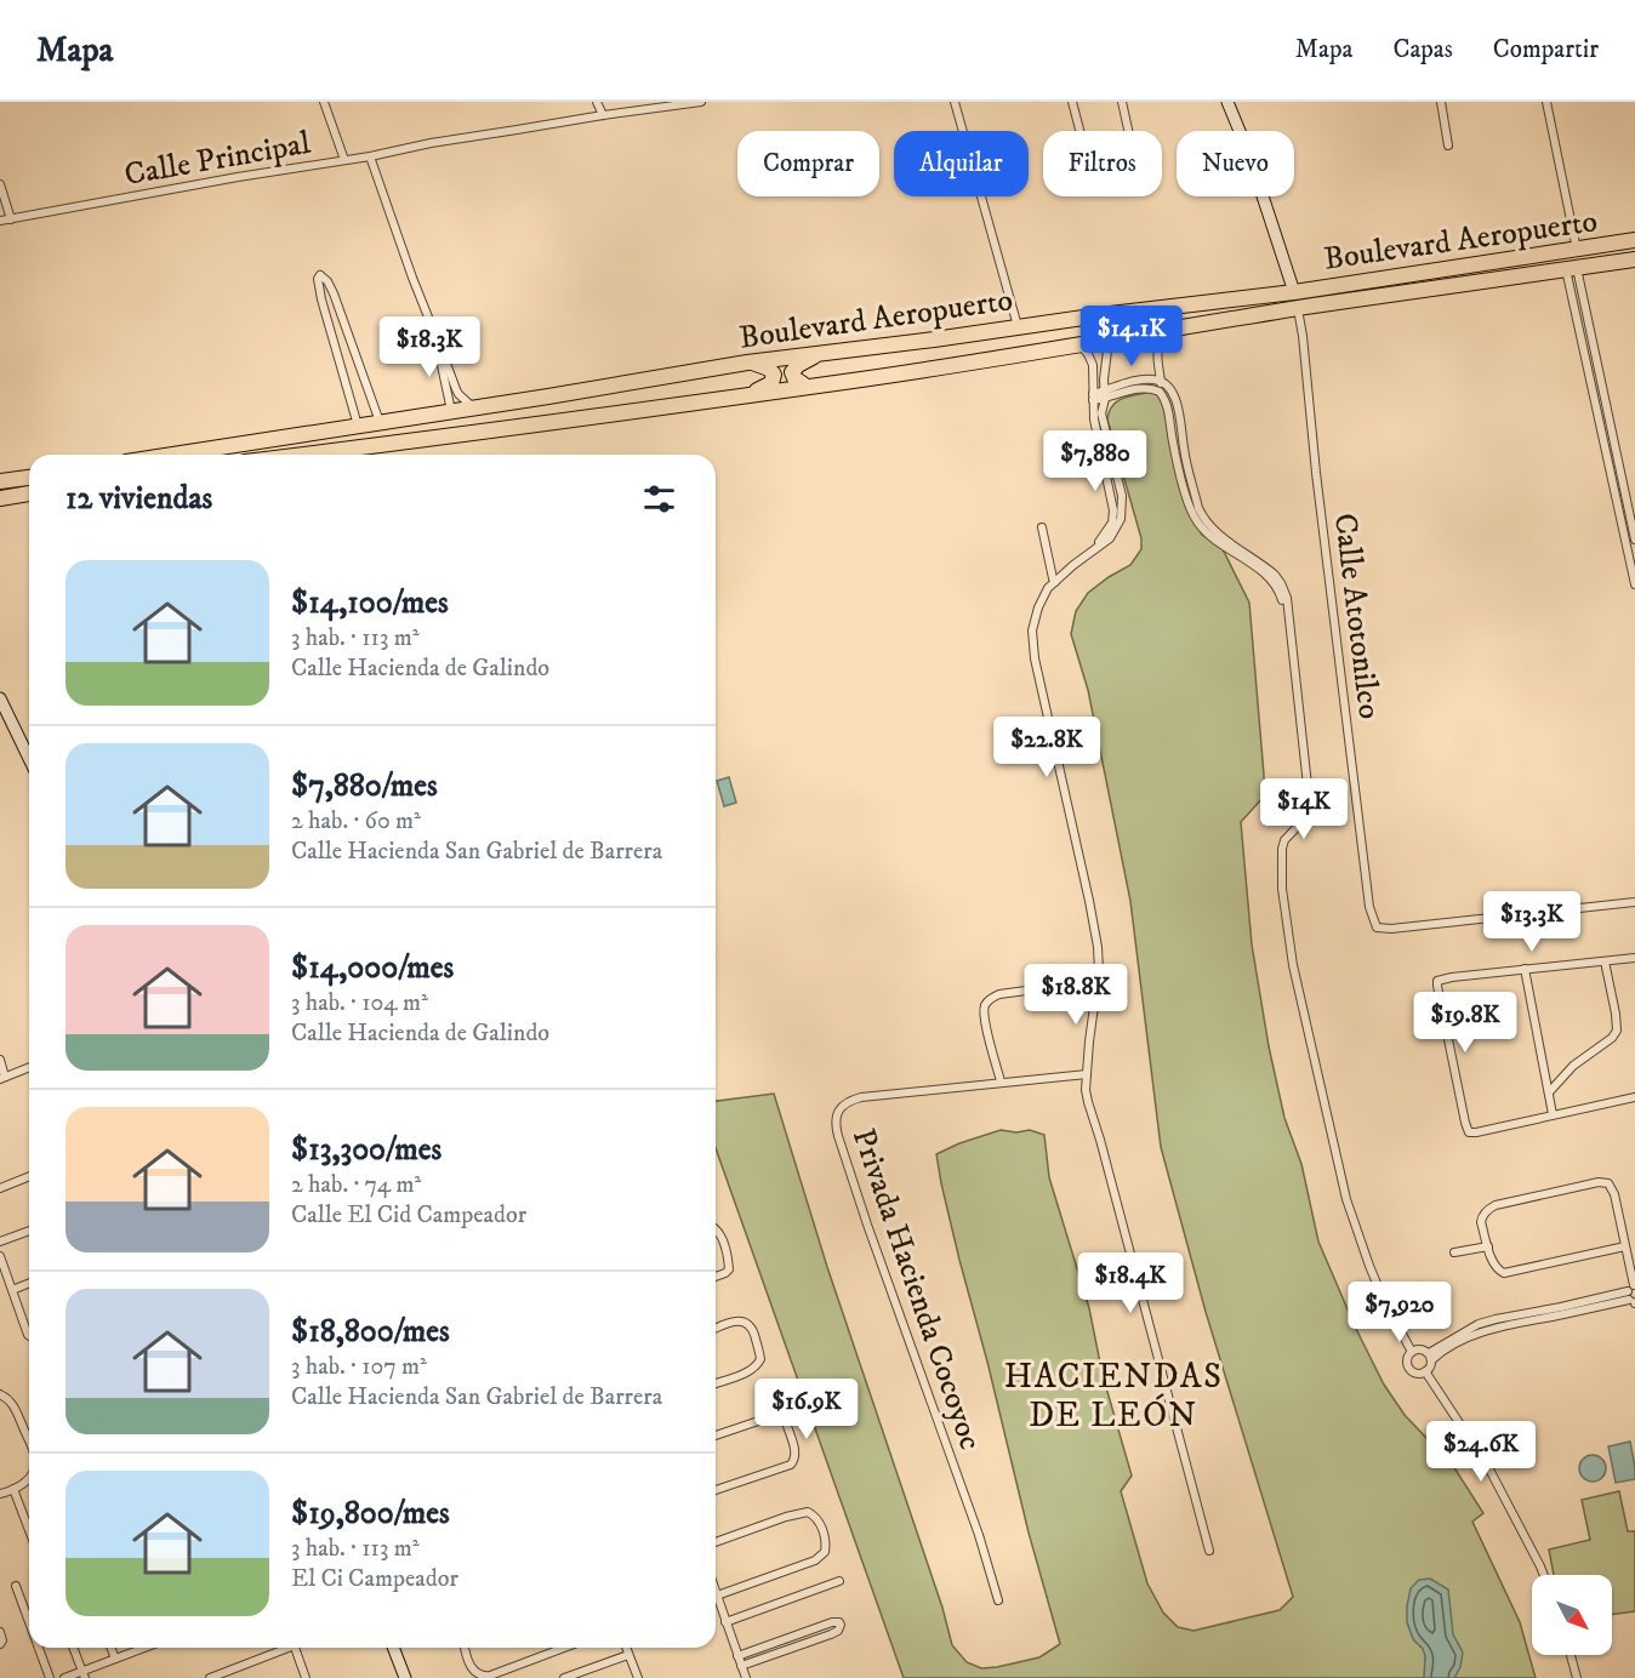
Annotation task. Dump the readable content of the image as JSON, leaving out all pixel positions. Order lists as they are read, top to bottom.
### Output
{
  "streets": {
    "highway": ["Boulevard Aeropuerto"],
    "street": ["Calle Principal", "Calle Atotonilco", "Privada Hacienda Cocoyoc"]
  },
  "crossings": [
    ["Boulevard Aeropuerto", "Calle Atotonilco"]
  ],
  "districts": ["HACIENDAS DE LEÓN"],
  "north": "bottom right",
  "page": {
    "header": "Mapa",
    "nav": ["Mapa", "Capas", "Compartir"],
    "chip": [
      "Comprar",
      "Alquilar",
      "Filtros",
      "Nuevo"
    ],
    "price": [
      "$14.1K",
      "$18.3K",
      "$7,880",
      "$22.8K",
      "$14K",
      "$13.3K",
      "$18.8K",
      "$19.8K",
      "$18.4K",
      "$7,920",
      "$16.9K",
      "$24.6K"
    ],
    "heading": "12 viviendas",
    "list": [
      {
        "name": "$14,100/mes",
        "note": "3 hab. · 113 m² · Calle Hacienda de Galindo"
      },
      {
        "name": "$7,880/mes",
        "note": "2 hab. · 60 m² · Calle Hacienda San Gabriel de Barrera"
      },
      {
        "name": "$14,000/mes",
        "note": "3 hab. · 104 m² · Calle Hacienda de Galindo"
      },
      {
        "name": "$13,300/mes",
        "note": "2 hab. · 74 m² · Calle El Cid Campeador"
      },
      {
        "name": "$18,800/mes",
        "note": "3 hab. · 107 m² · Calle Hacienda San Gabriel de Barrera"
      },
      {
        "name": "$19,800/mes",
        "note": "3 hab. · 113 m² · El Ci Campeador"
      }
    ]
  }
}
